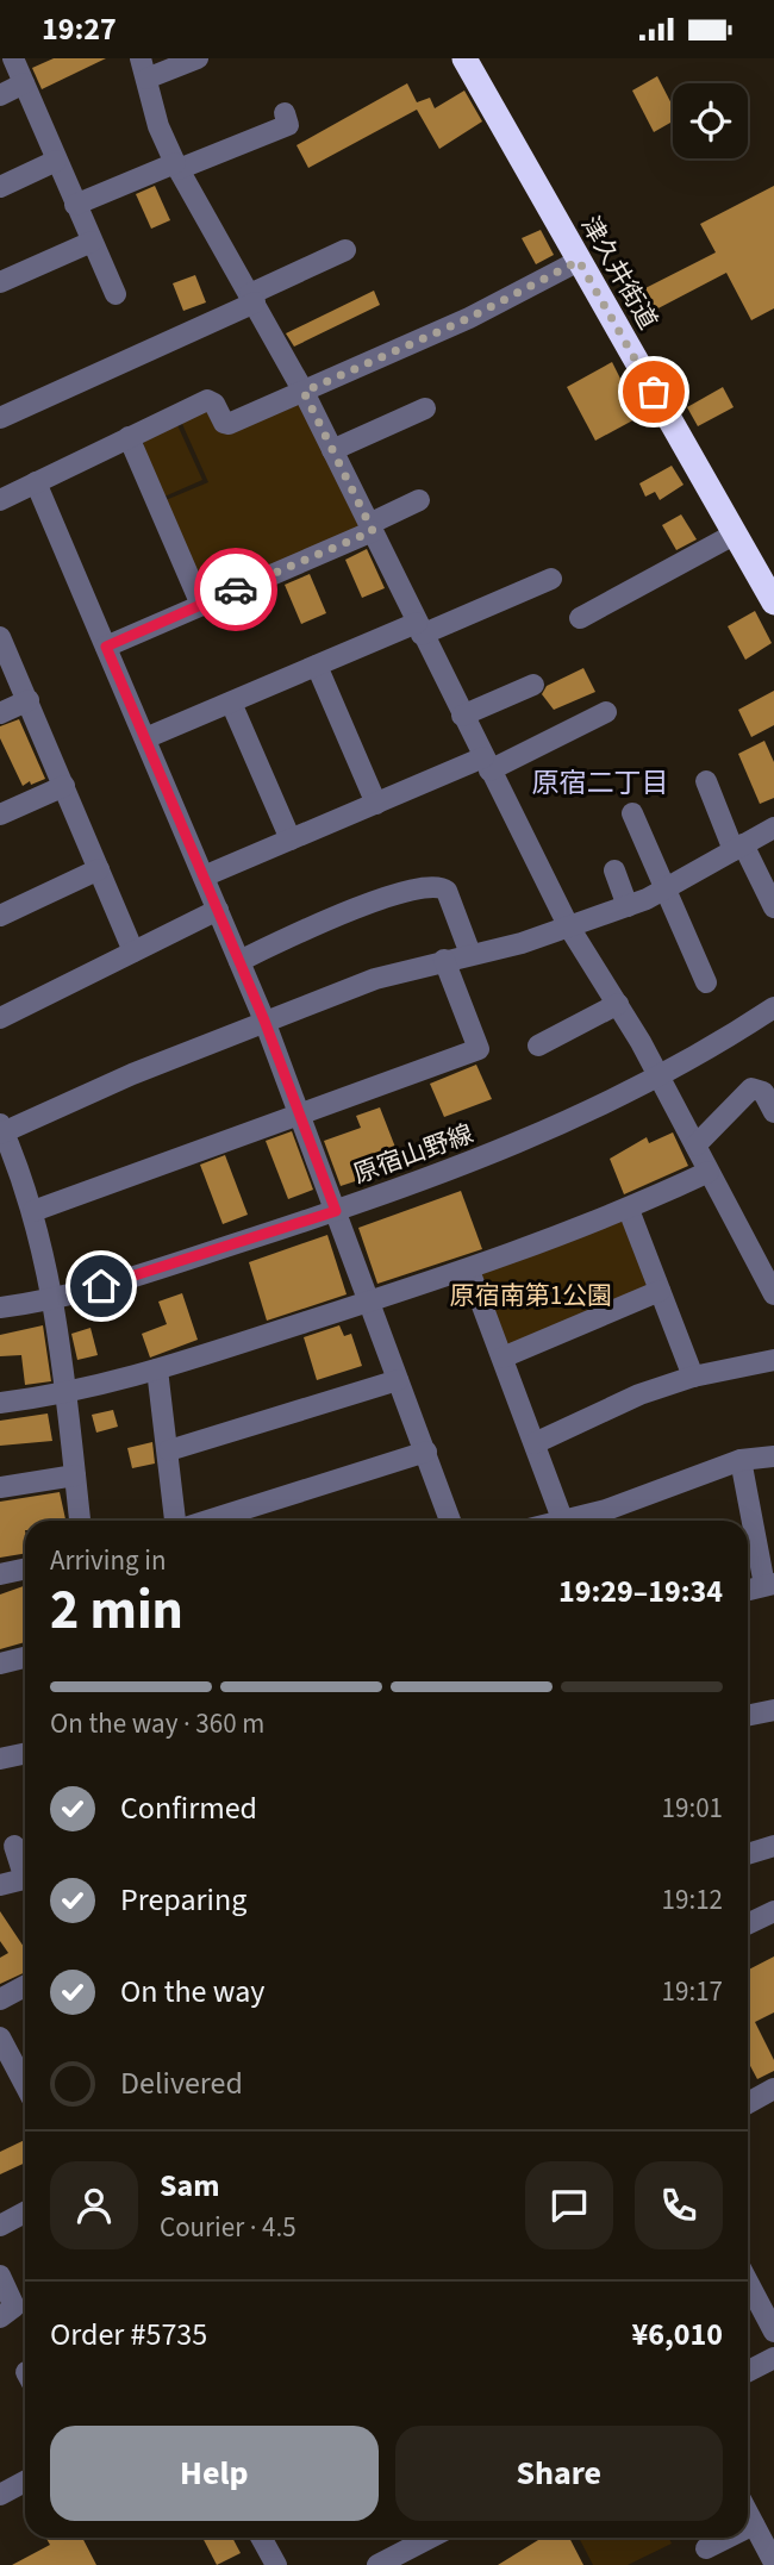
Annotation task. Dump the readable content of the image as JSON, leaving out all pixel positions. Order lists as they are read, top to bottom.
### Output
{
  "streets": {
    "highway": ["津久井街道"],
    "street": ["原宿山野線"]
  },
  "districts": ["原宿二丁目"],
  "parks": ["原宿南第1公園"],
  "page": {
    "status": "19:27",
    "heading": ["2 min", "Arriving in", "19:29–19:34"],
    "panel": [
      "Sam",
      "Courier · 4.5",
      "Order #5735",
      "¥6,010"
    ],
    "bar": "On the way · 360 m",
    "list": [
      ["Confirmed", "19:01"],
      ["Preparing", "19:12"],
      ["On the way", "19:17"],
      "Delivered"
    ],
    "buttons": ["Help", "Share"]
  }
}
